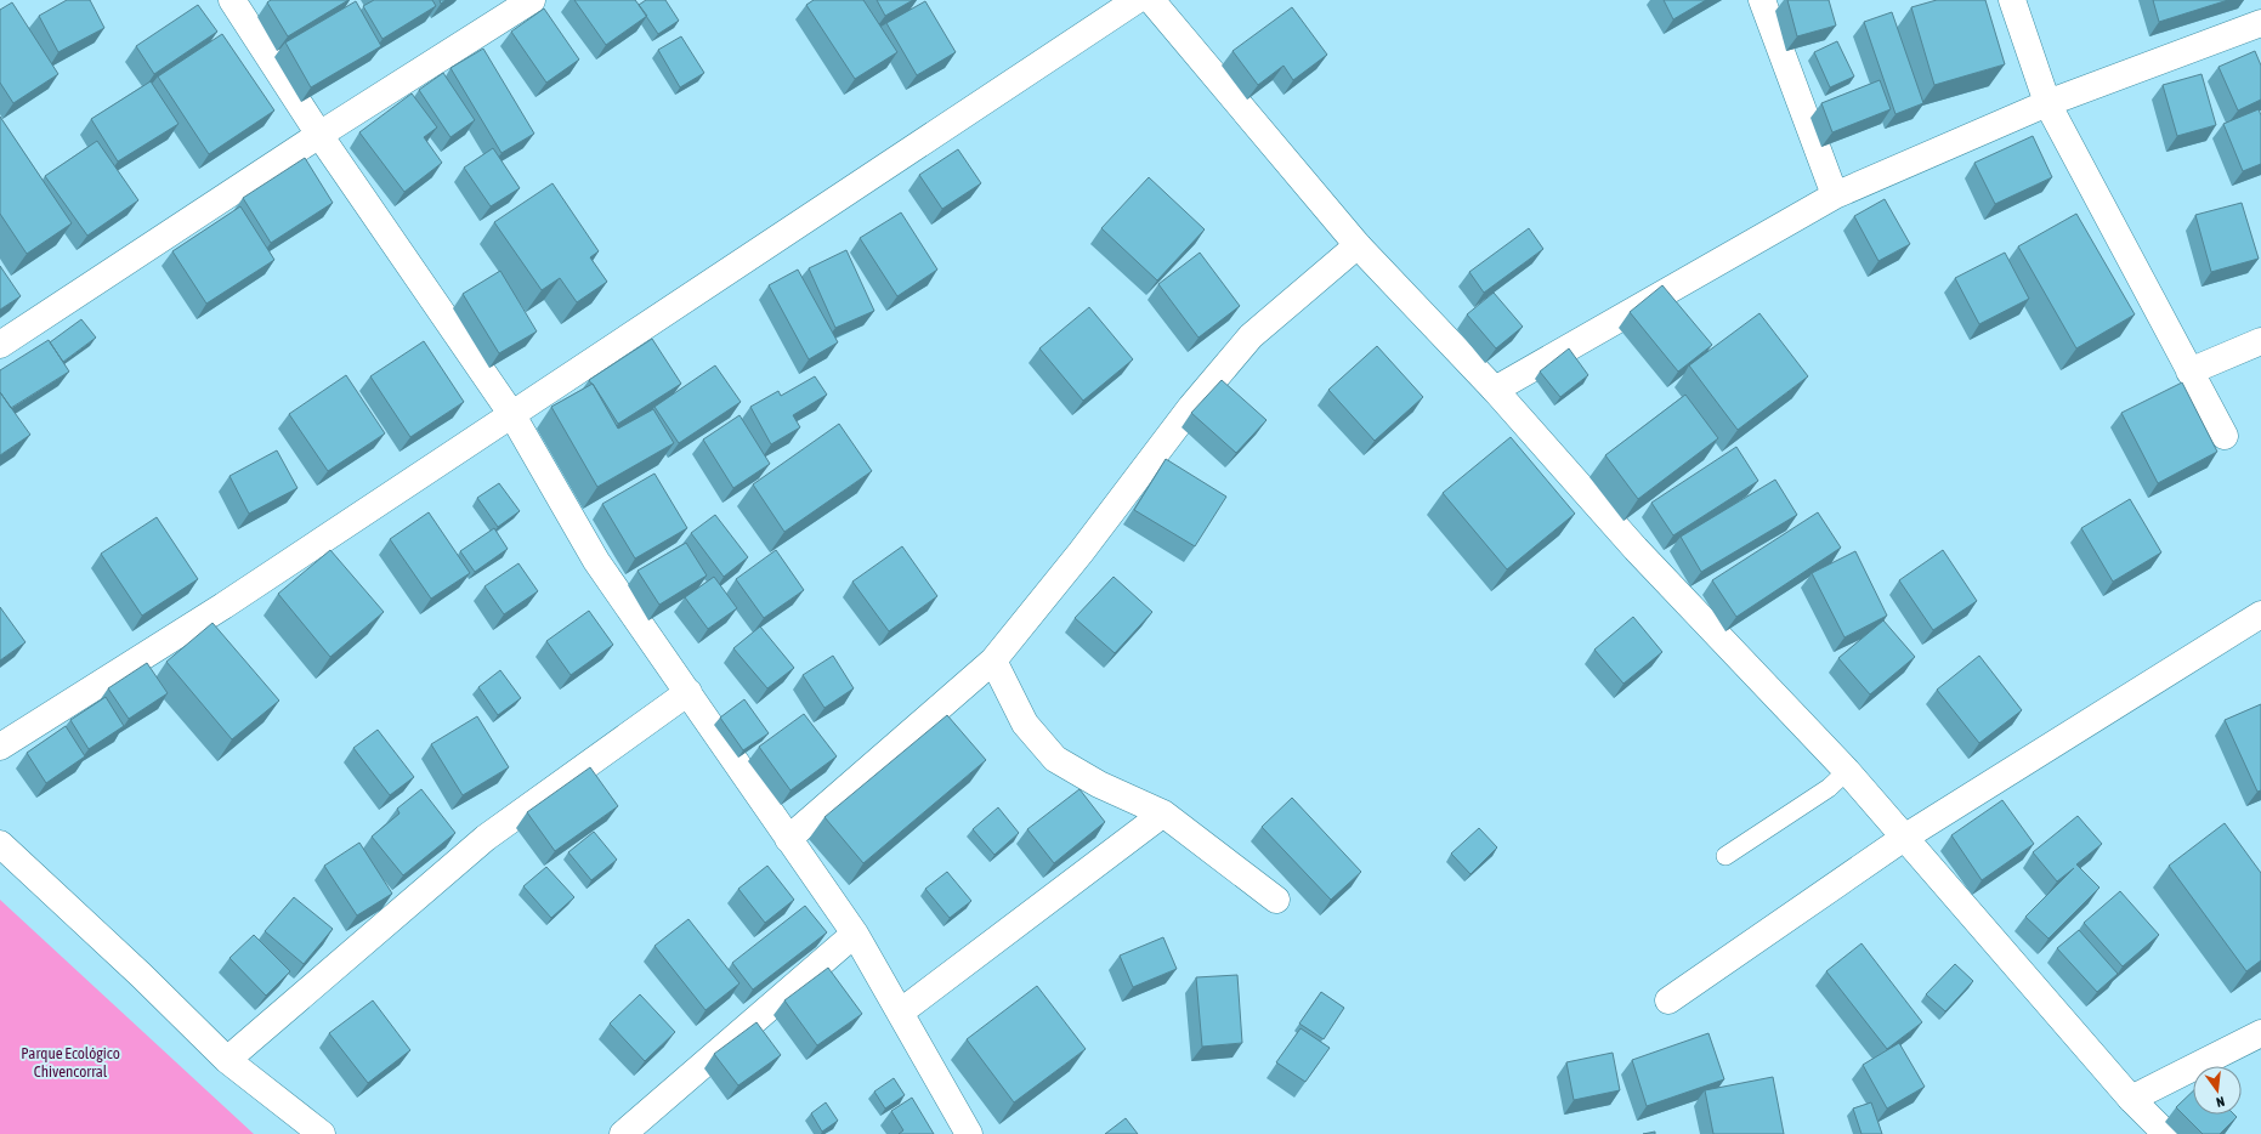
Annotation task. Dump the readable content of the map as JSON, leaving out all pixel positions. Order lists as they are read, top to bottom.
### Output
{
  "parks": ["Parque Ecológico Chivencorral"],
  "north": "bottom"
}
